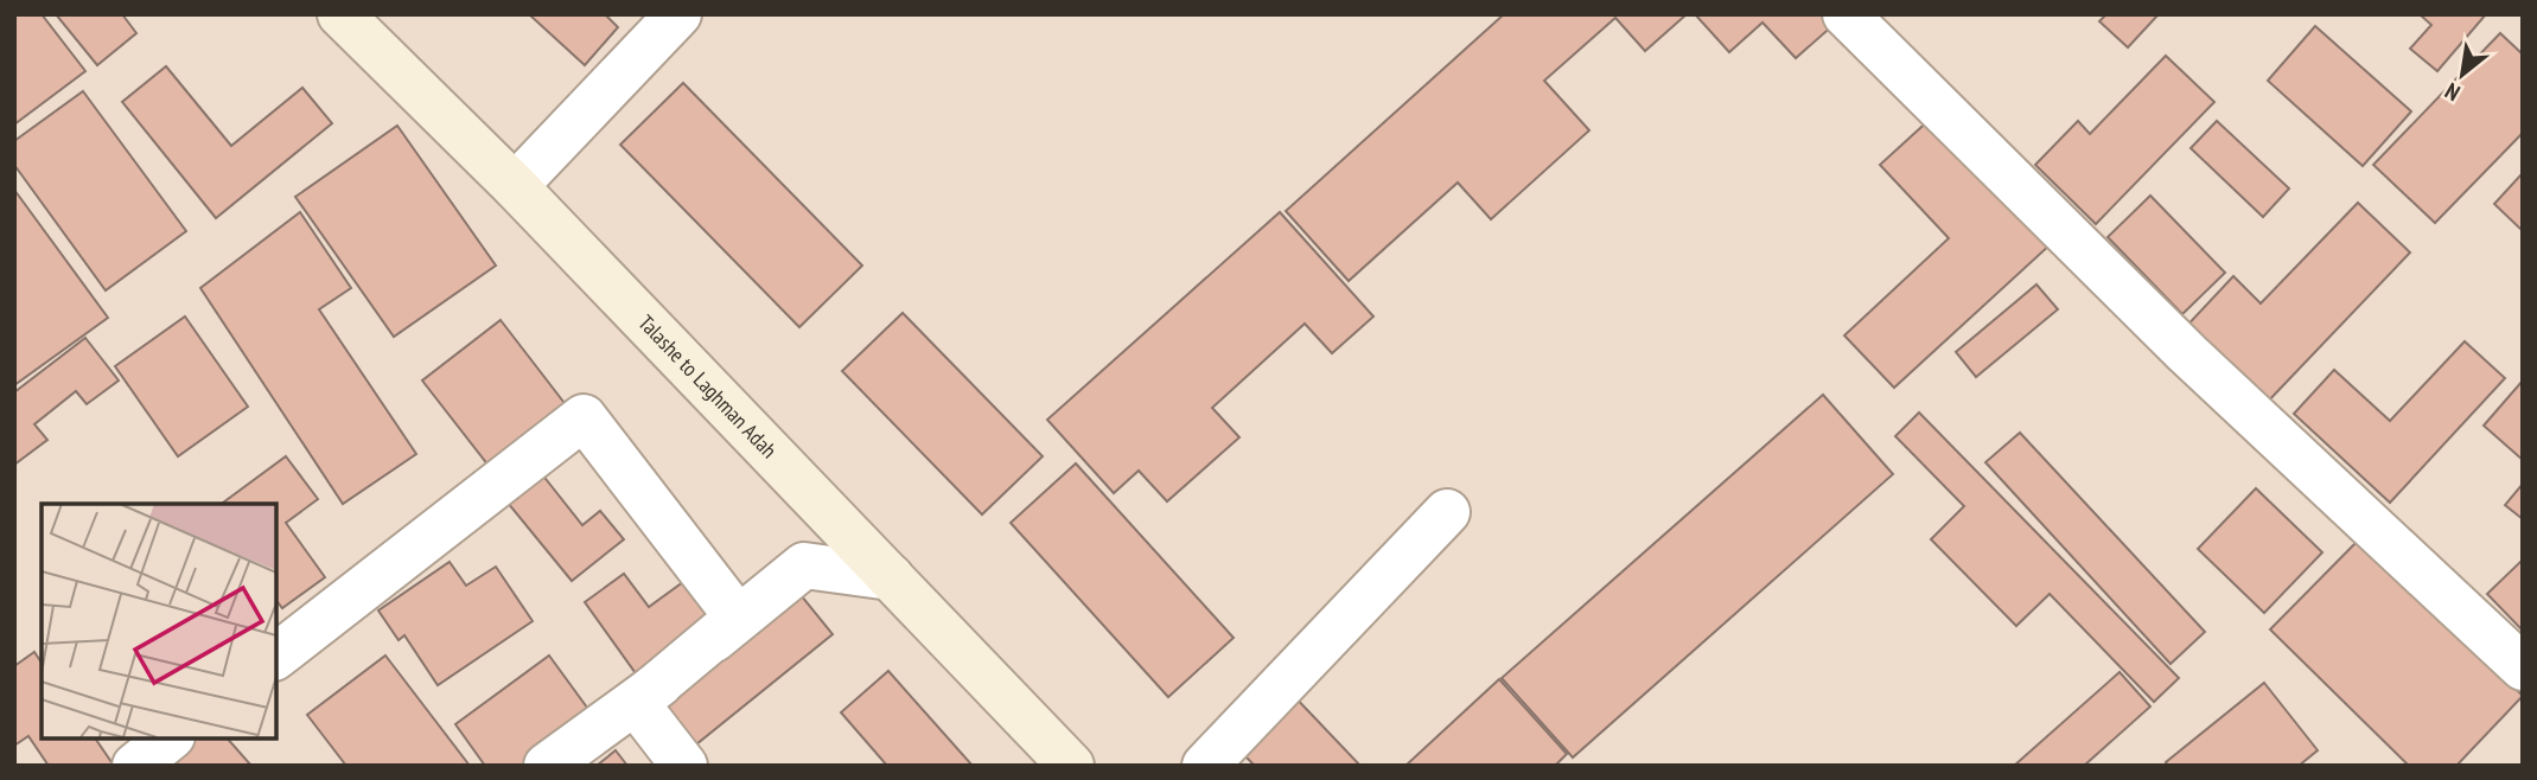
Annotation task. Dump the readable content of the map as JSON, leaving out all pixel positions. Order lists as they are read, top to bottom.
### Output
{
  "streets": {
    "main road": ["Talashe to Laghman Adah"]
  },
  "north": "bottom left"
}
